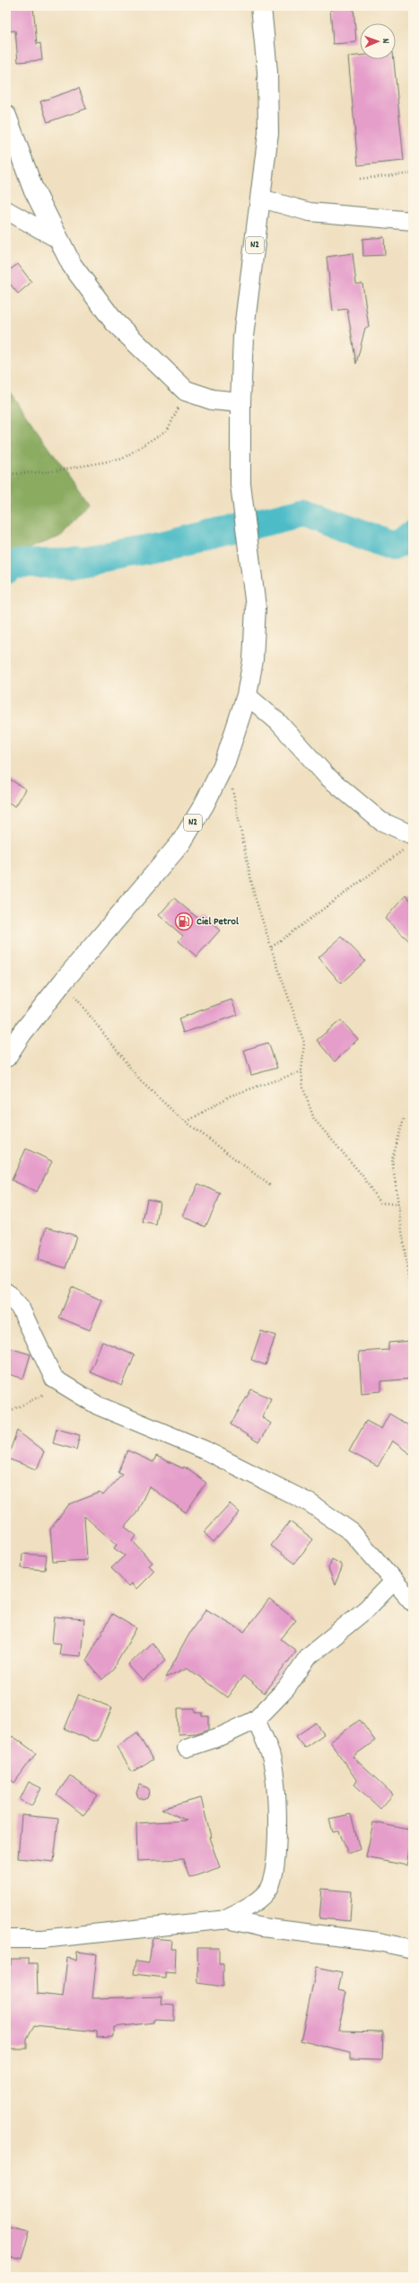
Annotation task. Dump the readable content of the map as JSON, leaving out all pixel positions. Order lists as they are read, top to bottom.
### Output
{
  "streets": {
    "main road": ["N2"]
  },
  "places": {
    "fuel station": ["Ciel Petrol"]
  },
  "north": "right"
}
